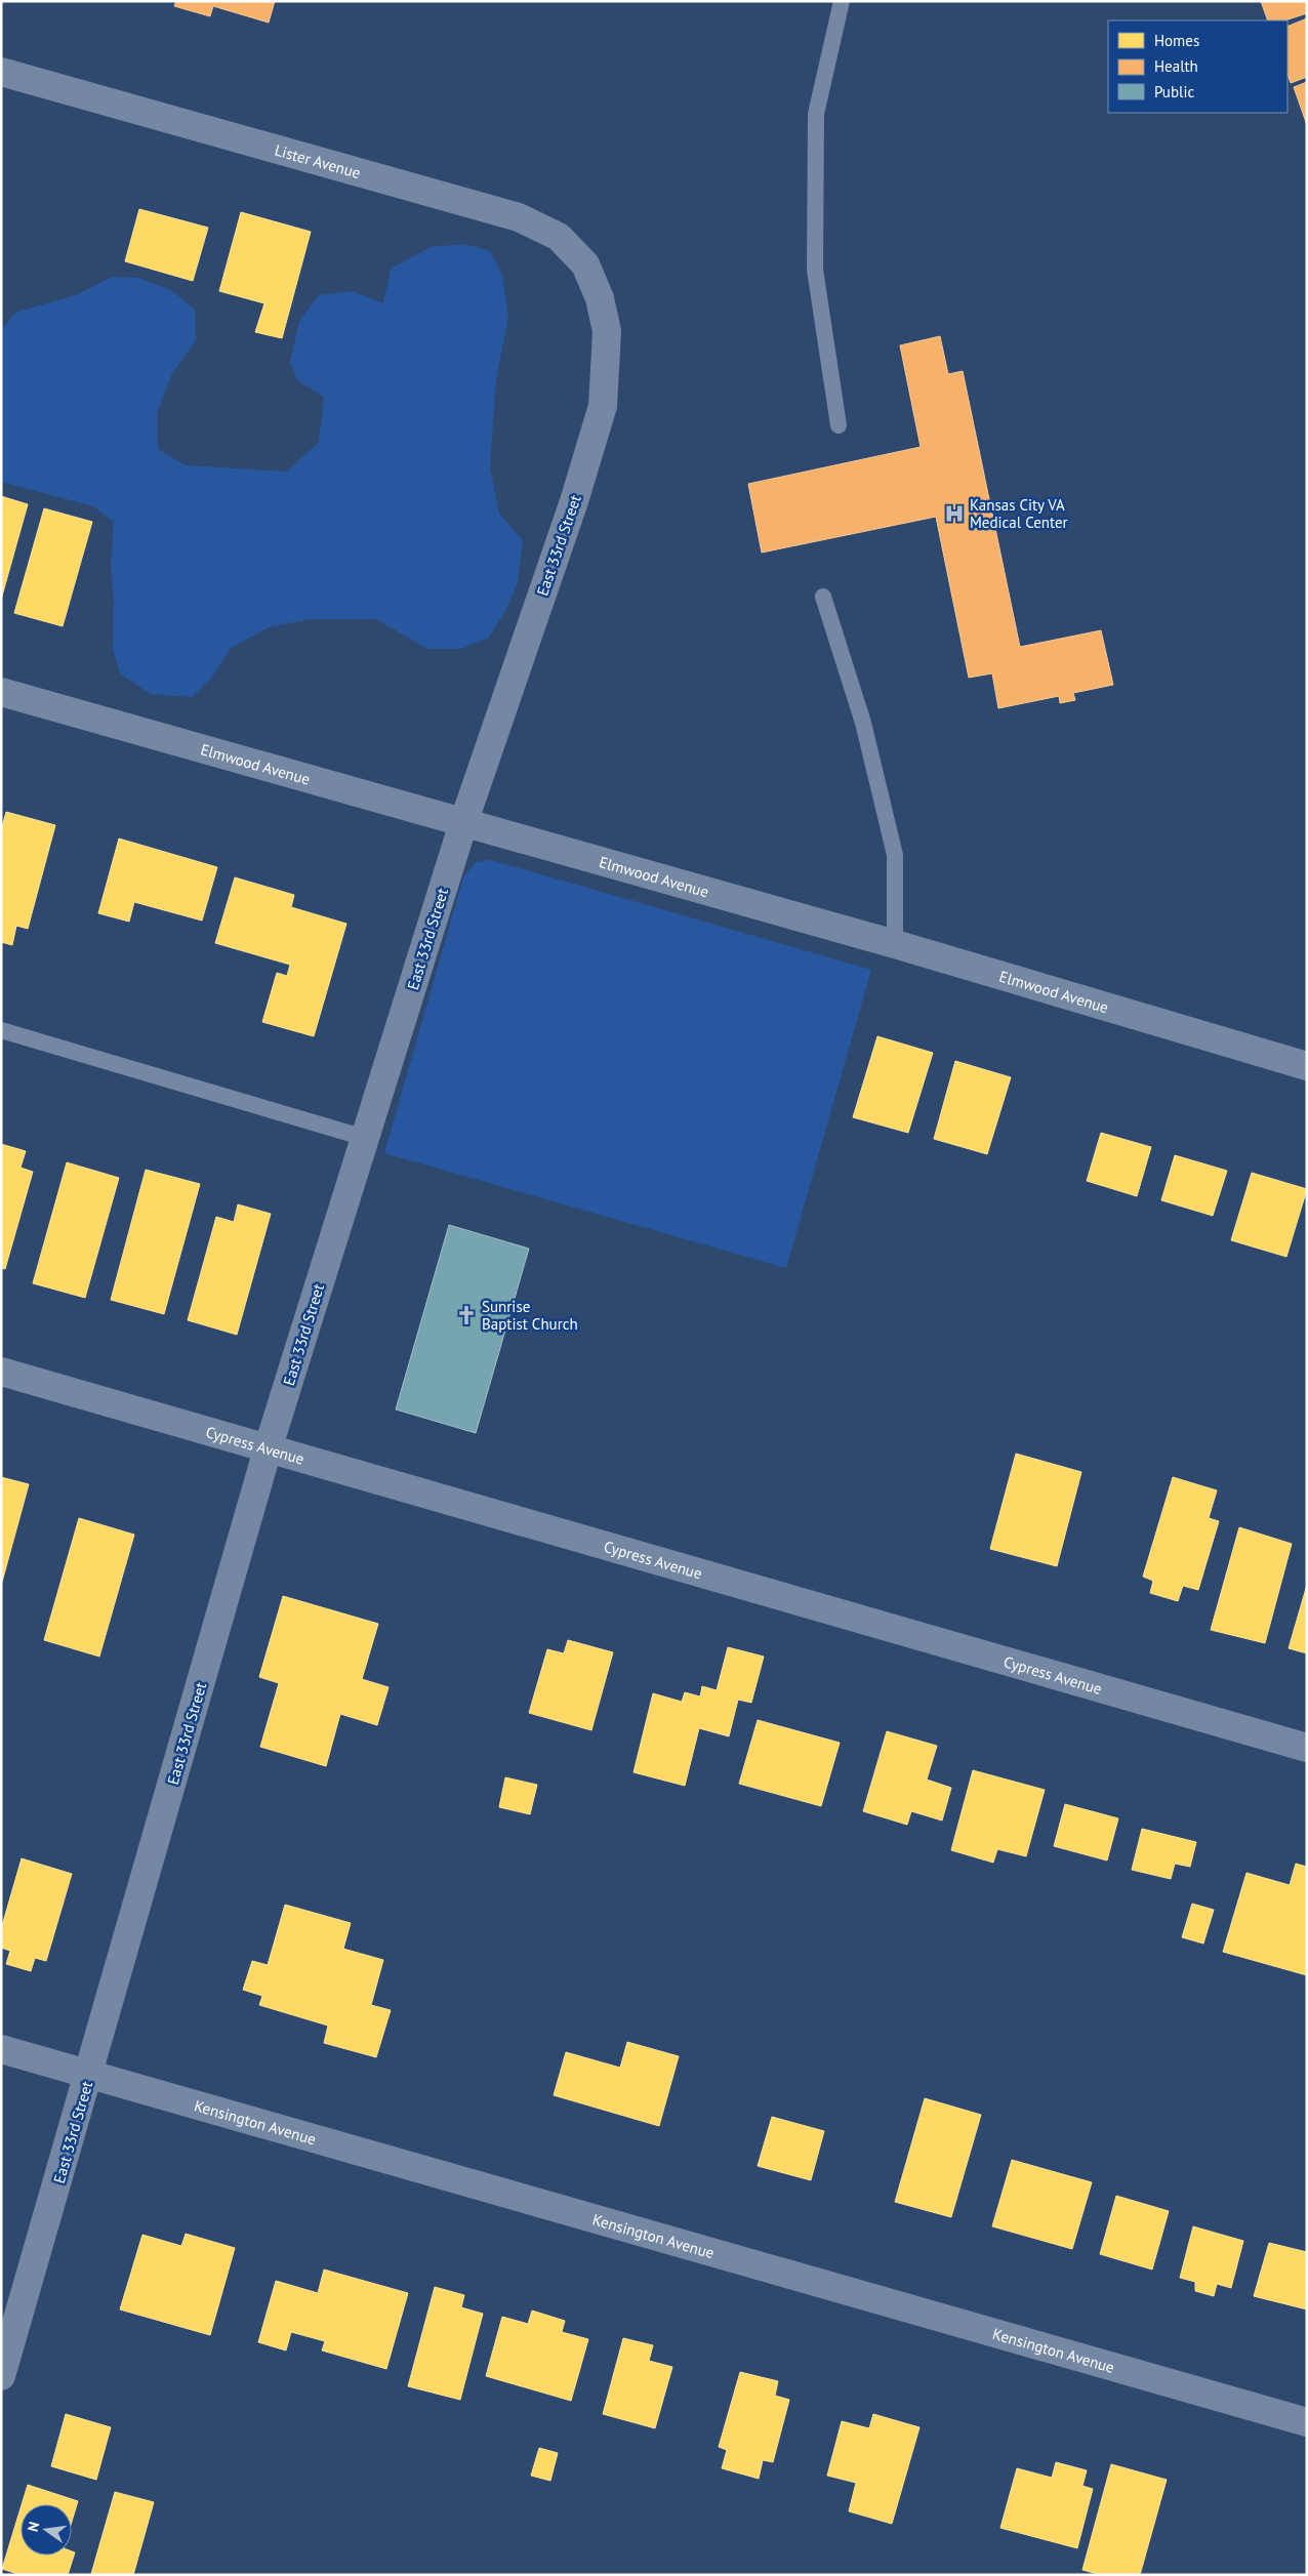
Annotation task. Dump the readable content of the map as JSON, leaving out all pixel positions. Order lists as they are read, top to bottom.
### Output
{
  "streets": {
    "street": [
      "Lister Avenue",
      "East 33rd Street",
      "Elmwood Avenue",
      "Cypress Avenue",
      "Kensington Avenue"
    ]
  },
  "crossings": [
    ["Lister Avenue", "East 33rd Street"],
    ["East 33rd Street", "Elmwood Avenue"],
    ["East 33rd Street", "Cypress Avenue"],
    ["East 33rd Street", "Kensington Avenue"]
  ],
  "places": {
    "hospital": ["Kansas City VA Medical Center"],
    "church": ["Sunrise Baptist Church"]
  },
  "legend": ["Homes", "Health", "Public"],
  "north": "left"
}
